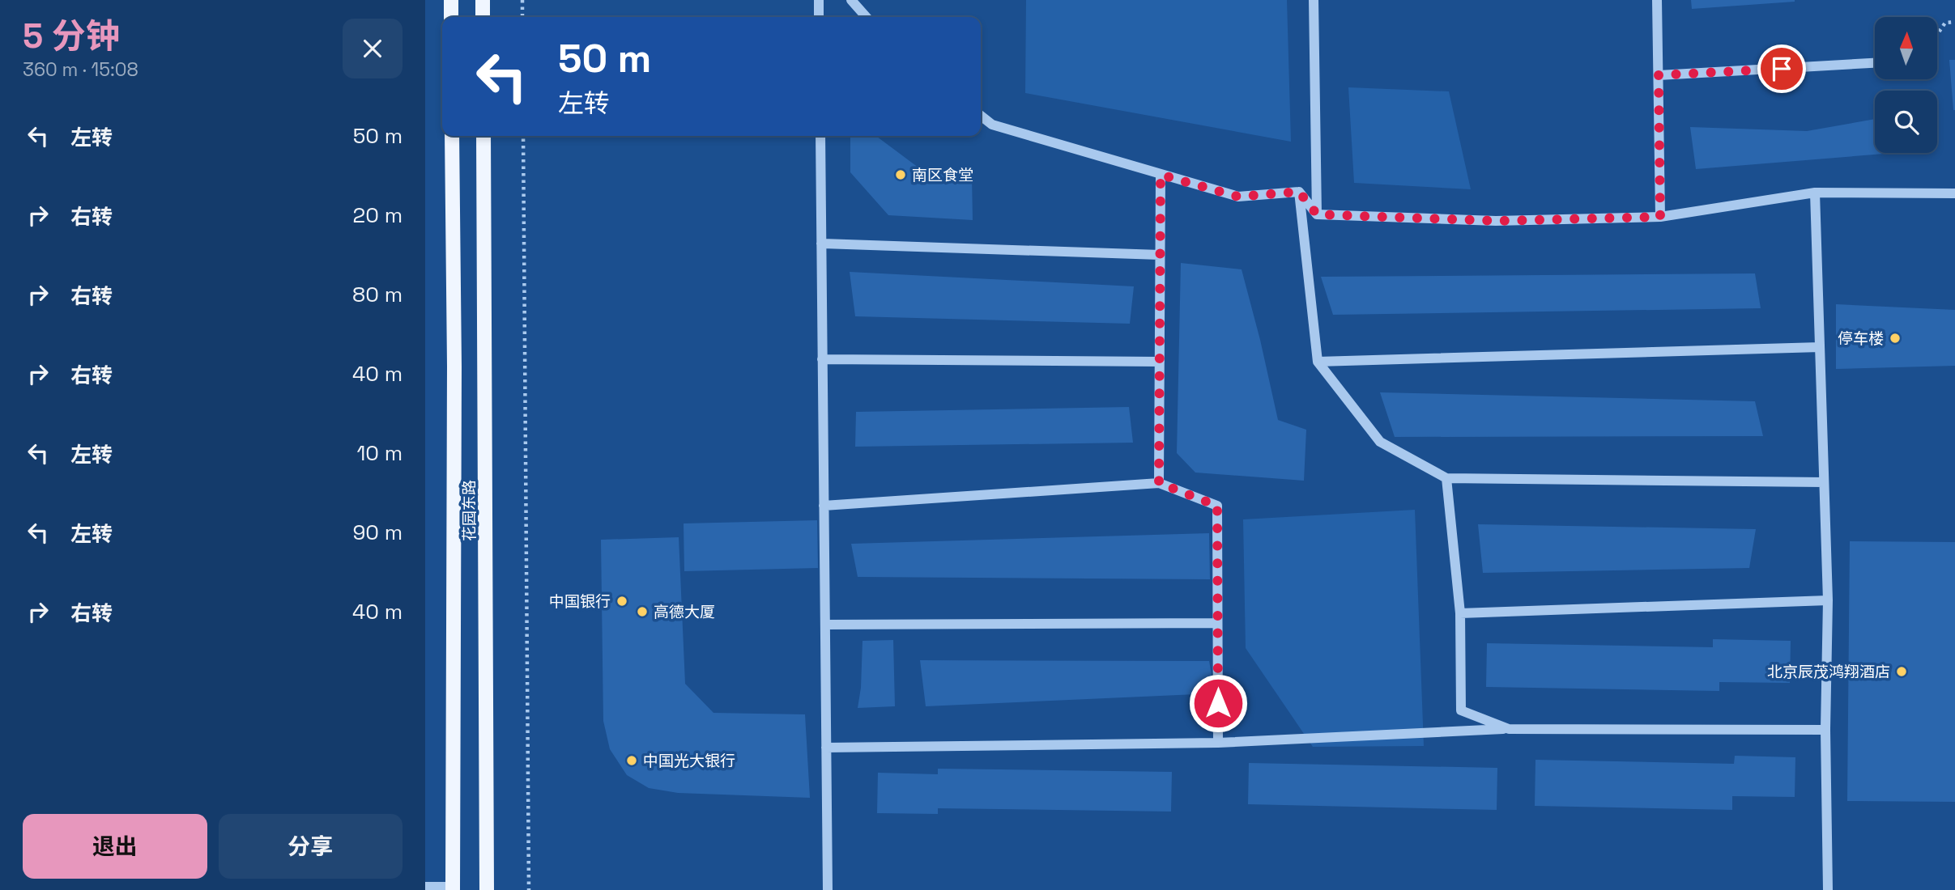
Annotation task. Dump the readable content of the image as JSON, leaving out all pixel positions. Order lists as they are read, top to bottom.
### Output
{
  "streets": {
    "main road": ["花园东路"]
  },
  "places": [
    "南区食堂",
    "停车楼",
    "中国银行",
    "高德大厦",
    "北京辰茂鸿翔酒店",
    "中国光大银行"
  ],
  "north": "top",
  "page": {
    "heading": ["5 分钟", "360 m · 15:08"],
    "turn": ["50 m", "左转"],
    "list": [
      {
        "name": "左转",
        "value": "50 m"
      },
      {
        "name": "右转",
        "value": "20 m"
      },
      {
        "name": "右转",
        "value": "80 m"
      },
      {
        "name": "右转",
        "value": "40 m"
      },
      {
        "name": "左转",
        "value": "10 m"
      },
      {
        "name": "左转",
        "value": "90 m"
      },
      {
        "name": "右转",
        "value": "40 m"
      }
    ],
    "buttons": ["退出", "分享"]
  }
}
